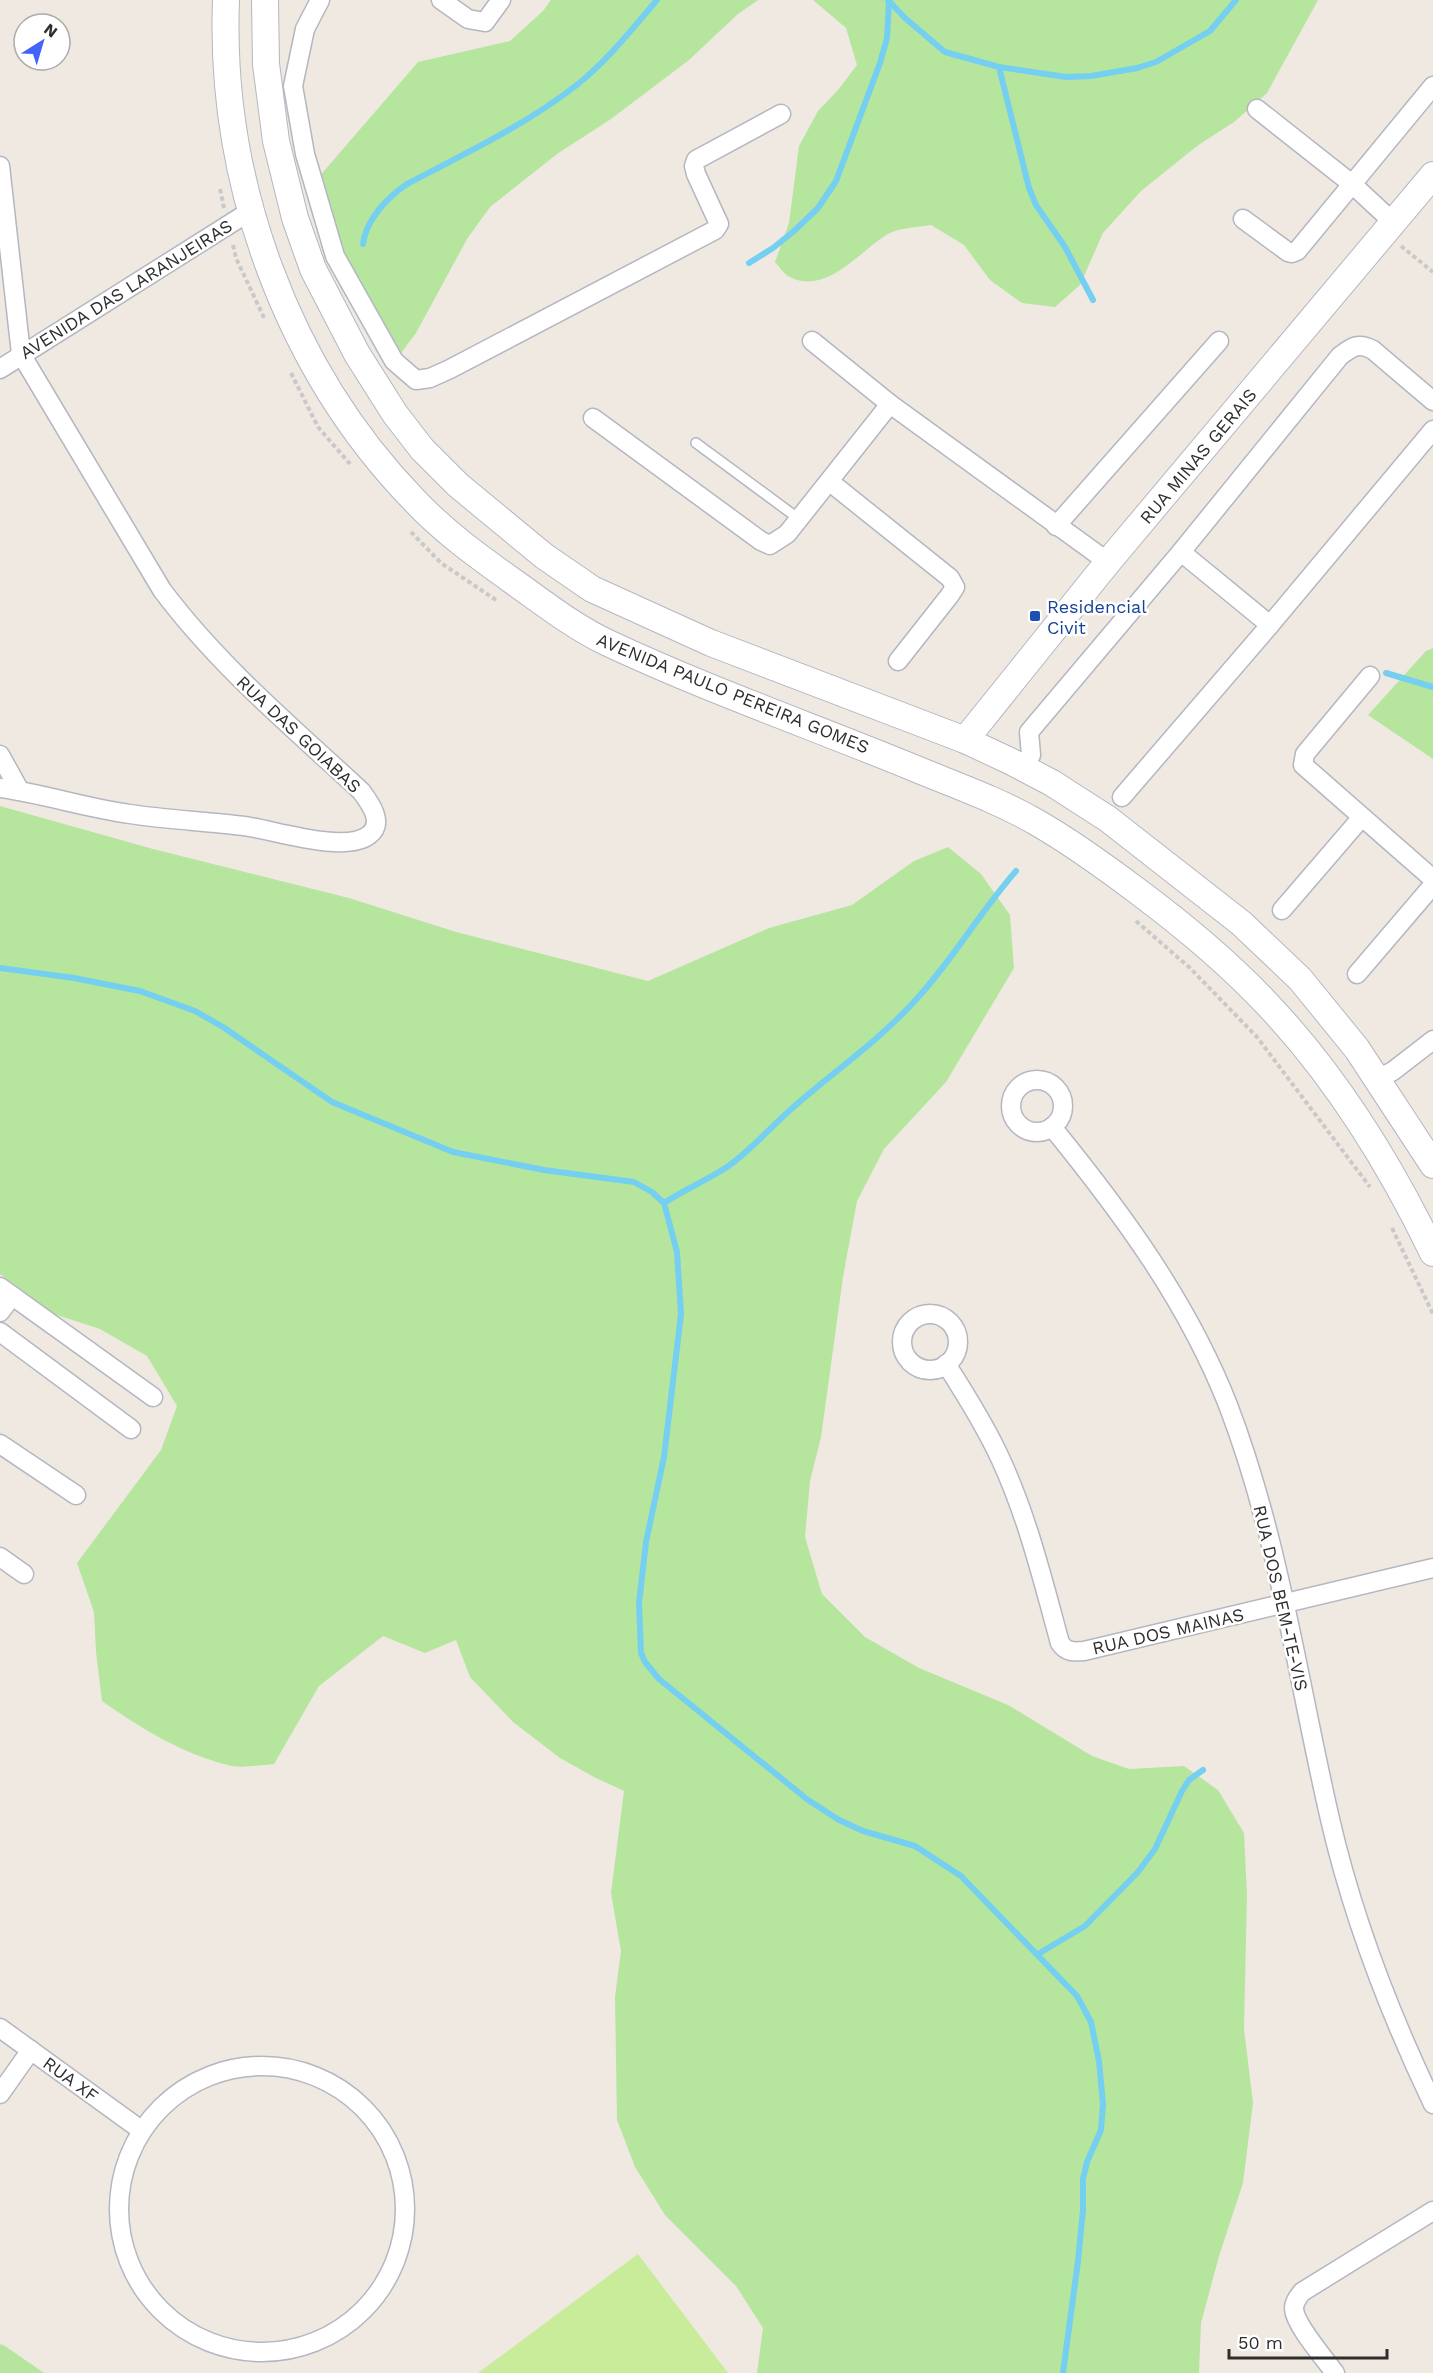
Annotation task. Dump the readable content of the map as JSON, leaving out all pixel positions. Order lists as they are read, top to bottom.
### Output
{
  "streets": {
    "main road": ["RUA MINAS GERAIS", "AVENIDA PAULO PEREIRA GOMES"],
    "street": [
      "AVENIDA DAS LARANJEIRAS",
      "RUA DAS GOIABAS",
      "RUA DOS BEM-TE-VIS",
      "RUA DOS MAINAS",
      "RUA XF"
    ]
  },
  "crossings": [
    ["AVENIDA DAS LARANJEIRAS", "AVENIDA PAULO PEREIRA GOMES"],
    ["AVENIDA DAS LARANJEIRAS", "RUA DAS GOIABAS"],
    ["RUA DOS BEM-TE-VIS", "RUA DOS MAINAS"]
  ],
  "places": {
    "transit": ["Residencial Civit"]
  },
  "scale_bar": "50 m",
  "north": "top right"
}
